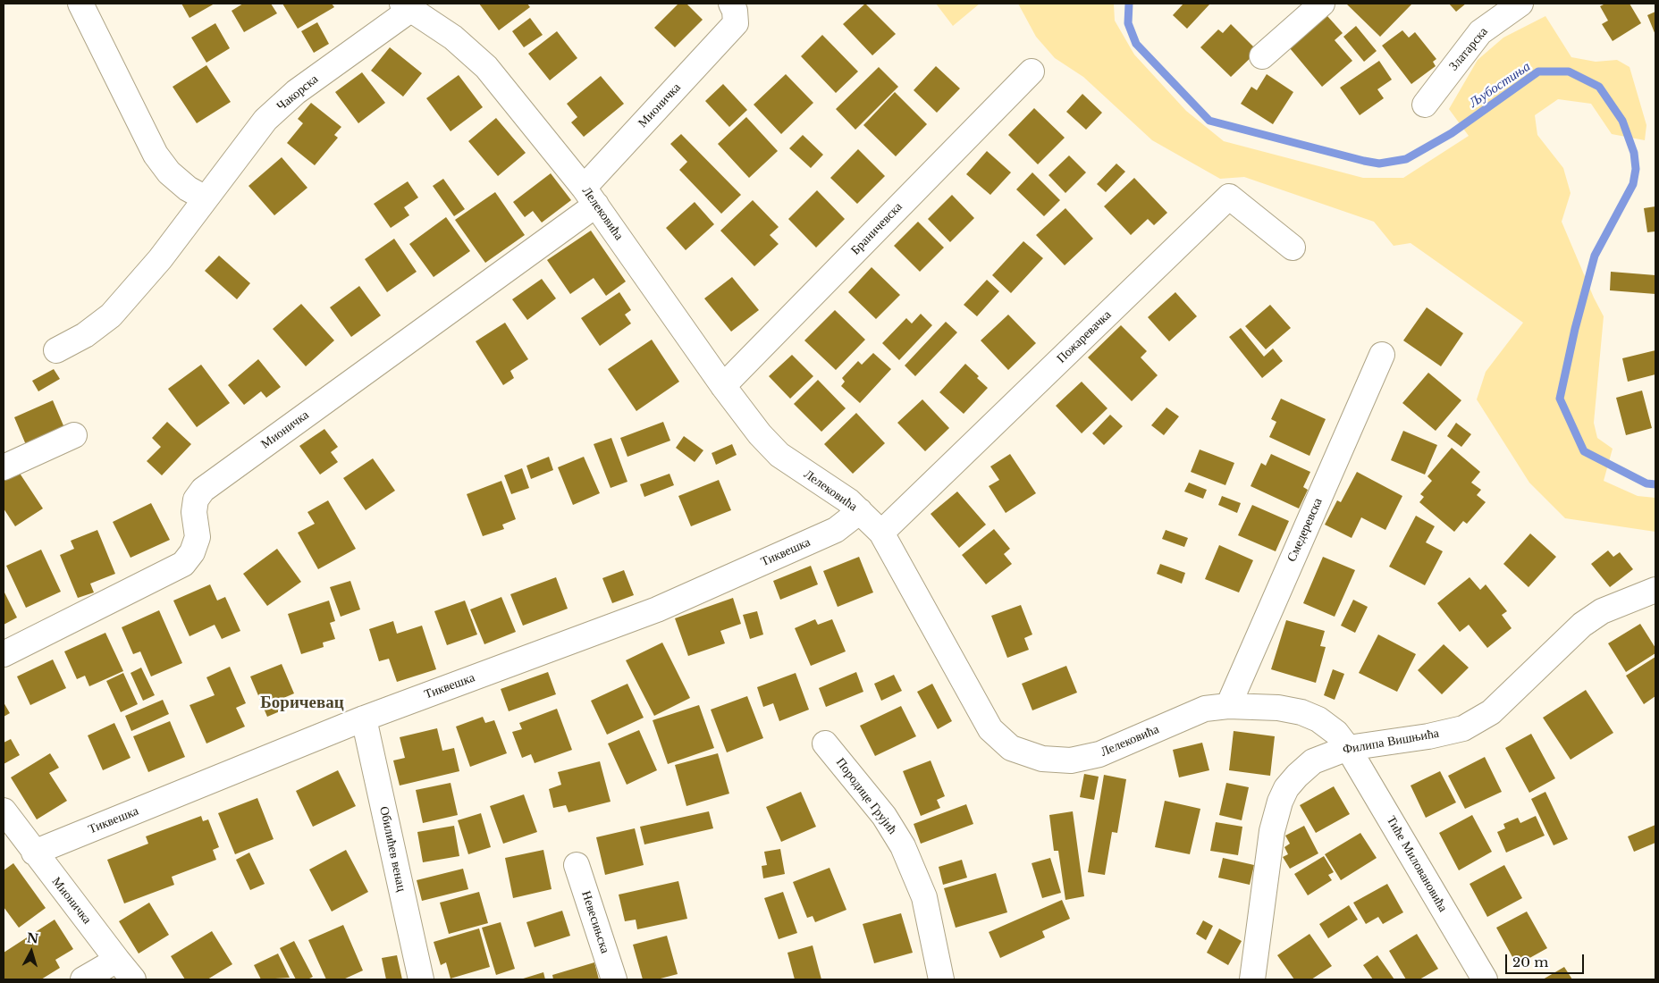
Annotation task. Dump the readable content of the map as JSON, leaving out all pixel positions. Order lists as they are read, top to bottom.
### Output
{
  "streets": {
    "street": [
      "Златарска",
      "Чакорска",
      "Мионичка",
      "Лелековића",
      "Браничевска",
      "Пожаревачка",
      "Смедеревска",
      "Тиквешка",
      "Филипа Вишњића",
      "Породице Грујић",
      "Обилићев венац",
      "Тиће Миловановића",
      "Невесињска"
    ]
  },
  "crossings": [
    ["Чакорска", "Лелековића"],
    ["Мионичка", "Лелековића"],
    ["Мионичка", "Тиквешка"],
    ["Лелековића", "Браничевска"],
    ["Лелековића", "Пожаревачка"],
    ["Лелековића", "Смедеревска"],
    ["Лелековића", "Тиквешка"],
    ["Лелековића", "Филипа Вишњића"],
    ["Лелековића", "Тиће Миловановића"],
    ["Тиквешка", "Обилићев венац"],
    ["Филипа Вишњића", "Тиће Миловановића"]
  ],
  "districts": ["Боричевац"],
  "water": ["Љубостиња"],
  "scale_bar": "20 m",
  "north": "top"
}
